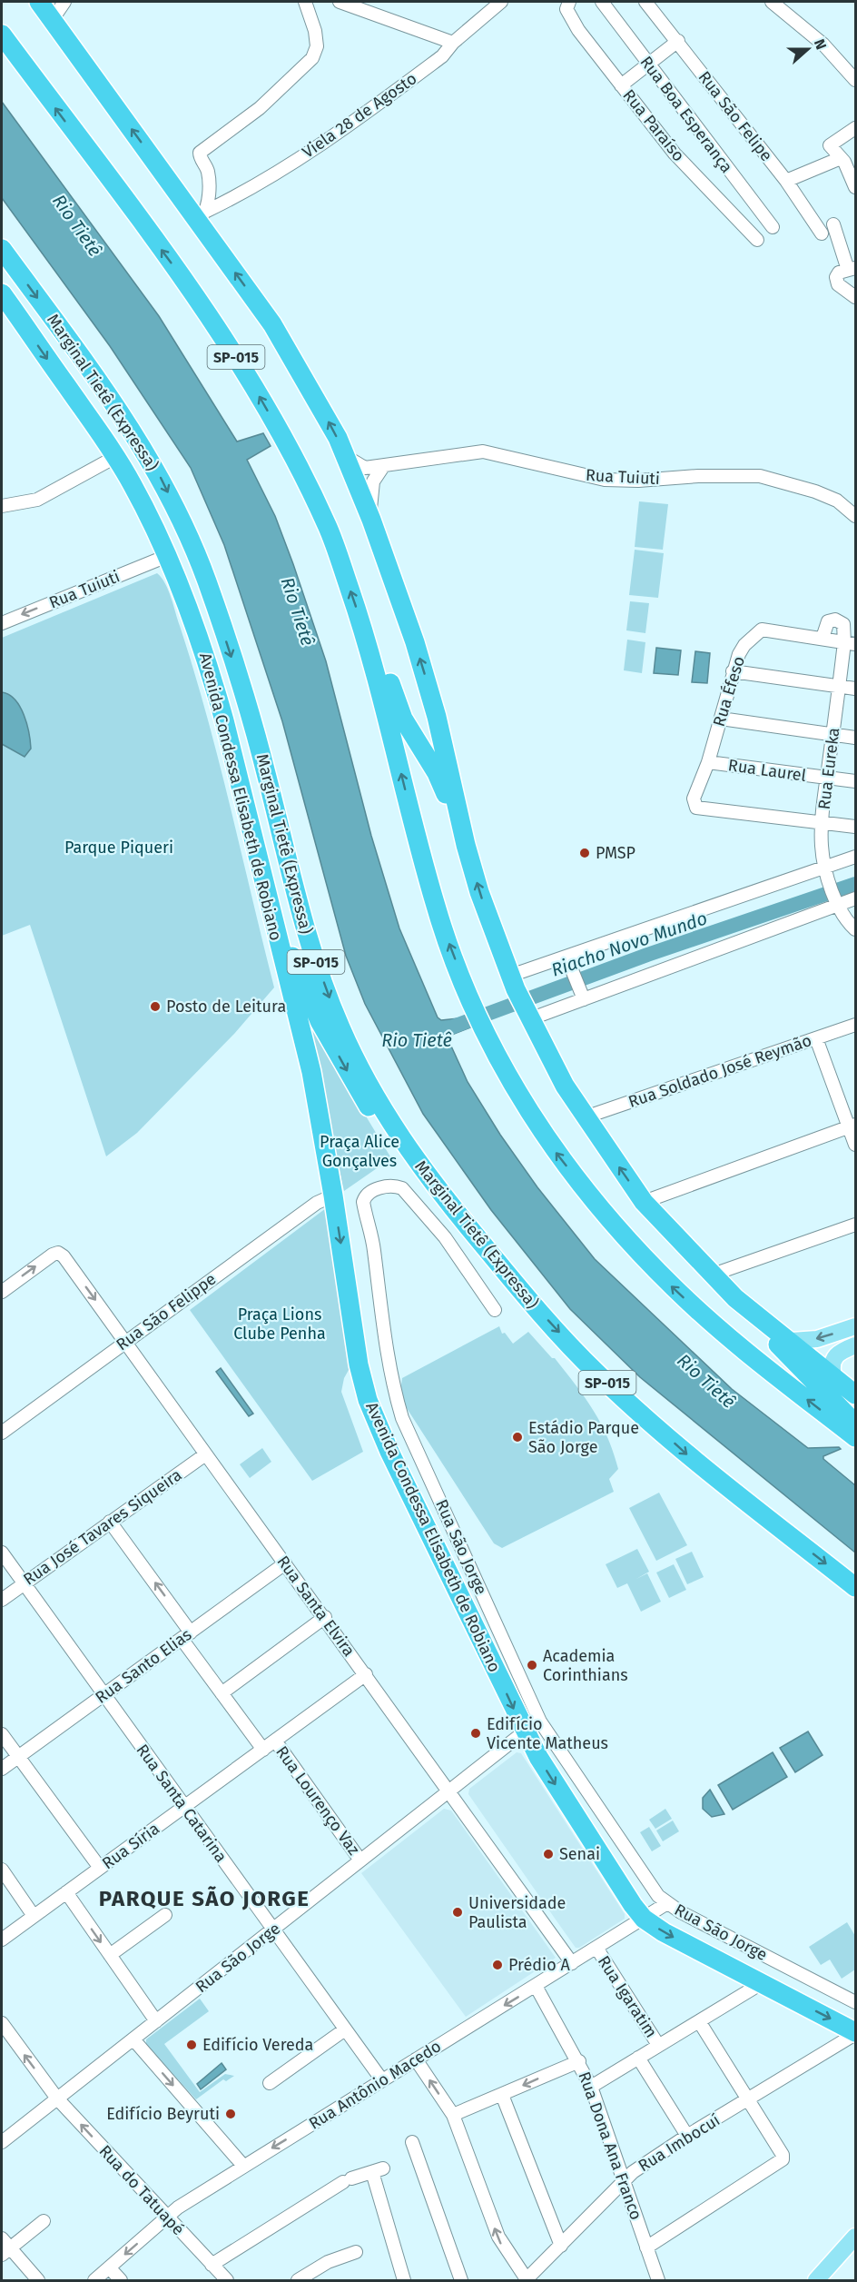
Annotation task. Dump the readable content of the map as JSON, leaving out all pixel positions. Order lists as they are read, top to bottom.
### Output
{
  "streets": {
    "highway": ["SP-015", "Marginal Tietê (Expressa)", "Avenida Condessa Elisabeth de Robiano"],
    "street": [
      "Rua Boa Esperança",
      "Viela 28 de Agosto",
      "Rua São Felipe",
      "Rua Paraíso",
      "Rua Tuiuti",
      "Rua Éfeso",
      "Rua Eureka",
      "Rua Laurel",
      "Rua Soldado José Reymão",
      "Rua São Felippe",
      "Rua José Tavares Siqueira",
      "Rua São Jorge",
      "Rua Santa Elvira",
      "Rua Santo Elias",
      "Rua Lourenço Vaz",
      "Rua Santa Catarina",
      "Rua Síria",
      "Rua Igaratim",
      "Rua Antônio Macedo",
      "Rua Imbocuí",
      "Rua Dona Ana Franco",
      "Rua do Tatuapé"
    ]
  },
  "crossings": [
    ["Rua Tuiuti", "Avenida Condessa Elisabeth de Robiano"],
    ["Rua Éfeso", "Rua Eureka"],
    ["Rua Éfeso", "Rua Laurel"],
    ["Rua Eureka", "Rua Laurel"],
    ["Avenida Condessa Elisabeth de Robiano", "Rua São Felippe"],
    ["Avenida Condessa Elisabeth de Robiano", "Rua São Jorge"],
    ["Avenida Condessa Elisabeth de Robiano", "Rua Antônio Macedo"],
    ["Avenida Condessa Elisabeth de Robiano", "Rua Imbocuí"],
    ["Rua São Felippe", "Rua Santa Elvira"],
    ["Rua José Tavares Siqueira", "Rua Santa Elvira"],
    ["Rua José Tavares Siqueira", "Rua Santa Catarina"],
    ["Rua São Jorge", "Rua Santa Elvira"],
    ["Rua São Jorge", "Rua Lourenço Vaz"],
    ["Rua São Jorge", "Rua Santa Catarina"],
    ["Rua São Jorge", "Rua Antônio Macedo"],
    ["Rua São Jorge", "Rua do Tatuapé"],
    ["Rua Santa Elvira", "Rua Santo Elias"],
    ["Rua Santa Elvira", "Rua Síria"],
    ["Rua Santa Elvira", "Rua Antônio Macedo"],
    ["Rua Santo Elias", "Rua Santa Catarina"],
    ["Rua Lourenço Vaz", "Rua Síria"],
    ["Rua Santa Catarina", "Rua Síria"],
    ["Rua Santa Catarina", "Rua Antônio Macedo"],
    ["Rua Igaratim", "Rua Antônio Macedo"],
    ["Rua Antônio Macedo", "Rua Dona Ana Franco"],
    ["Rua Antônio Macedo", "Rua do Tatuapé"],
    ["Rua Imbocuí", "Rua Dona Ana Franco"]
  ],
  "one_way": ["Avenida Condessa Elisabeth de Robiano"],
  "districts": ["PARQUE SÃO JORGE"],
  "water": ["Rio Tietê", "Riacho Novo Mundo"],
  "parks": ["Parque Piqueri", "Praça Alice Gonçalves", "Praça Lions Clube Penha"],
  "places": [
    "PMSP",
    "Posto de Leitura",
    "Estádio Parque São Jorge",
    "Academia Corinthians",
    "Edifício Vicente Matheus",
    "Senai",
    "Universidade Paulista",
    "Prédio A",
    "Edifício Vereda",
    "Edifício Beyruti"
  ],
  "north": "right"
}
